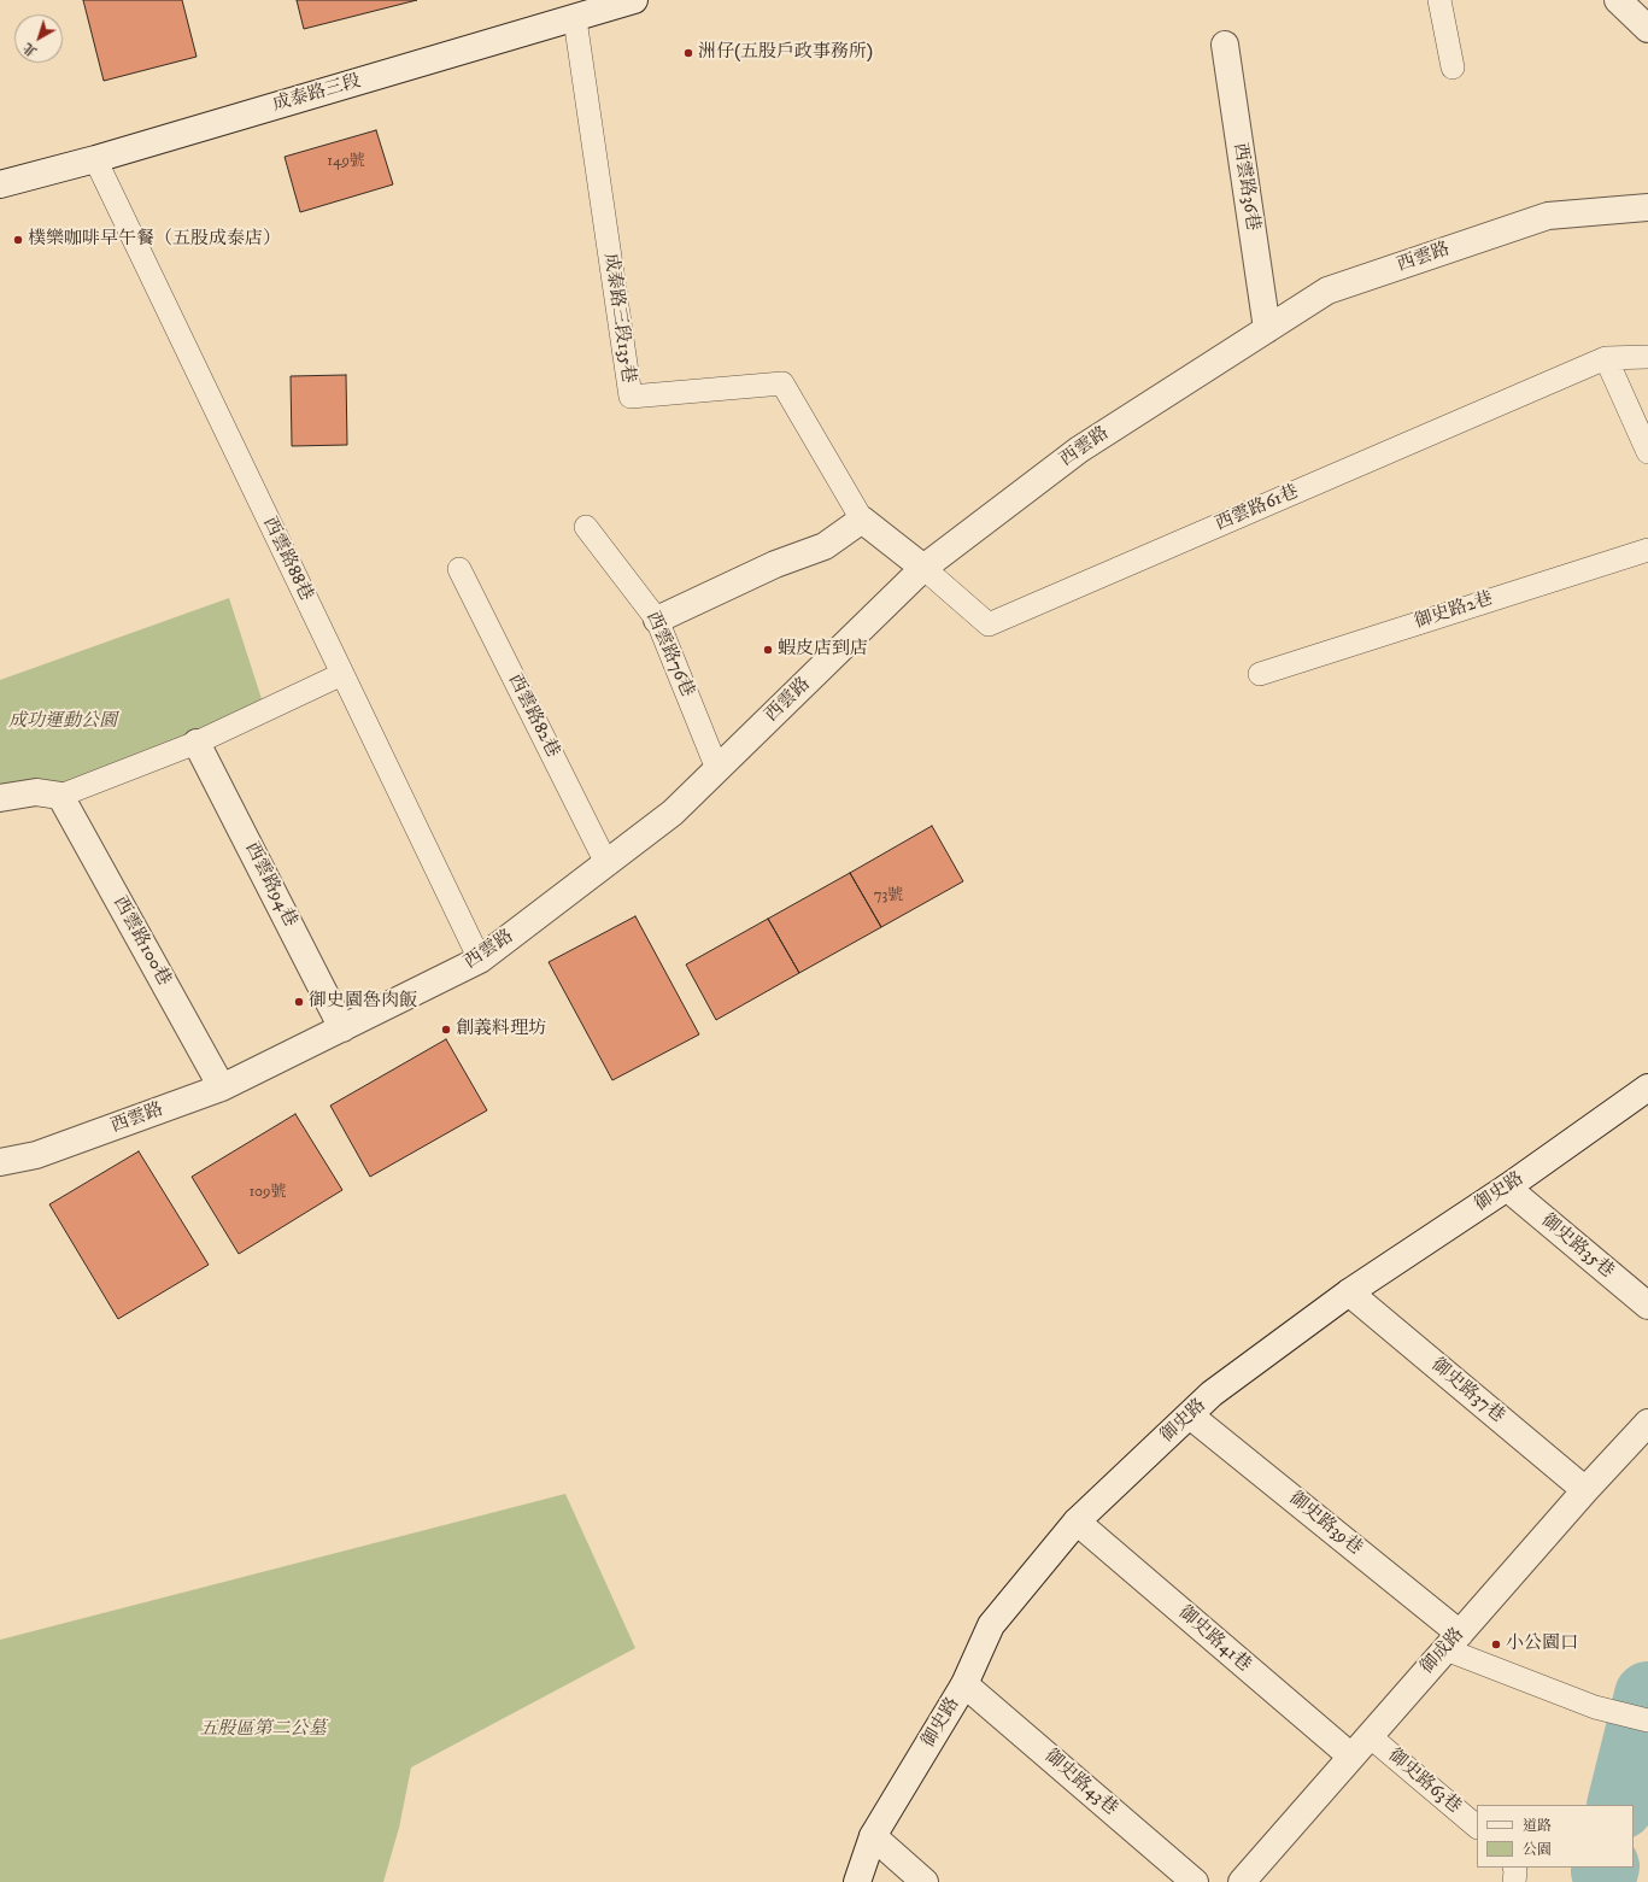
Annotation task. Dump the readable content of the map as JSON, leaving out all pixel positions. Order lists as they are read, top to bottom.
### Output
{
  "streets": {
    "street": [
      "成泰路三段",
      "西雲路36巷",
      "西雲路",
      "西雲路94巷",
      "西雲路100巷",
      "御史路",
      "御史路35巷",
      "御史路37巷",
      "御史路39巷",
      "御史路41巷",
      "御成路",
      "御史路43巷"
    ],
    "lane": [
      "成泰路三段135巷",
      "西雲路61巷",
      "西雲路88巷",
      "御史路2巷",
      "西雲路76巷",
      "西雲路82巷",
      "御史路63巷"
    ]
  },
  "crossings": [
    ["成泰路三段", "成泰路三段135巷"],
    ["成泰路三段", "西雲路88巷"],
    ["西雲路36巷", "西雲路"],
    ["西雲路", "西雲路61巷"],
    ["西雲路", "西雲路88巷"],
    ["西雲路", "西雲路76巷"],
    ["西雲路", "西雲路82巷"],
    ["西雲路", "西雲路94巷"],
    ["西雲路", "西雲路100巷"],
    ["御史路", "御史路35巷"],
    ["御史路", "御史路37巷"],
    ["御史路", "御史路39巷"],
    ["御史路", "御史路41巷"],
    ["御史路", "御史路43巷"],
    ["御史路37巷", "御成路"],
    ["御史路39巷", "御成路"],
    ["御史路41巷", "御成路"],
    ["御成路", "御史路63巷"]
  ],
  "parks": ["成功運動公園", "五股區第二公墓"],
  "places": [
    "洲仔(五股戶政事務所)",
    "樸樂咖啡早午餐（五股成泰店）",
    "蝦皮店到店",
    "御史園魯肉飯",
    "創義料理坊",
    "小公園口"
  ],
  "house_numbers": ["149號", "73號", "109號"],
  "legend": ["道路", "公園"],
  "north": "bottom left"
}
